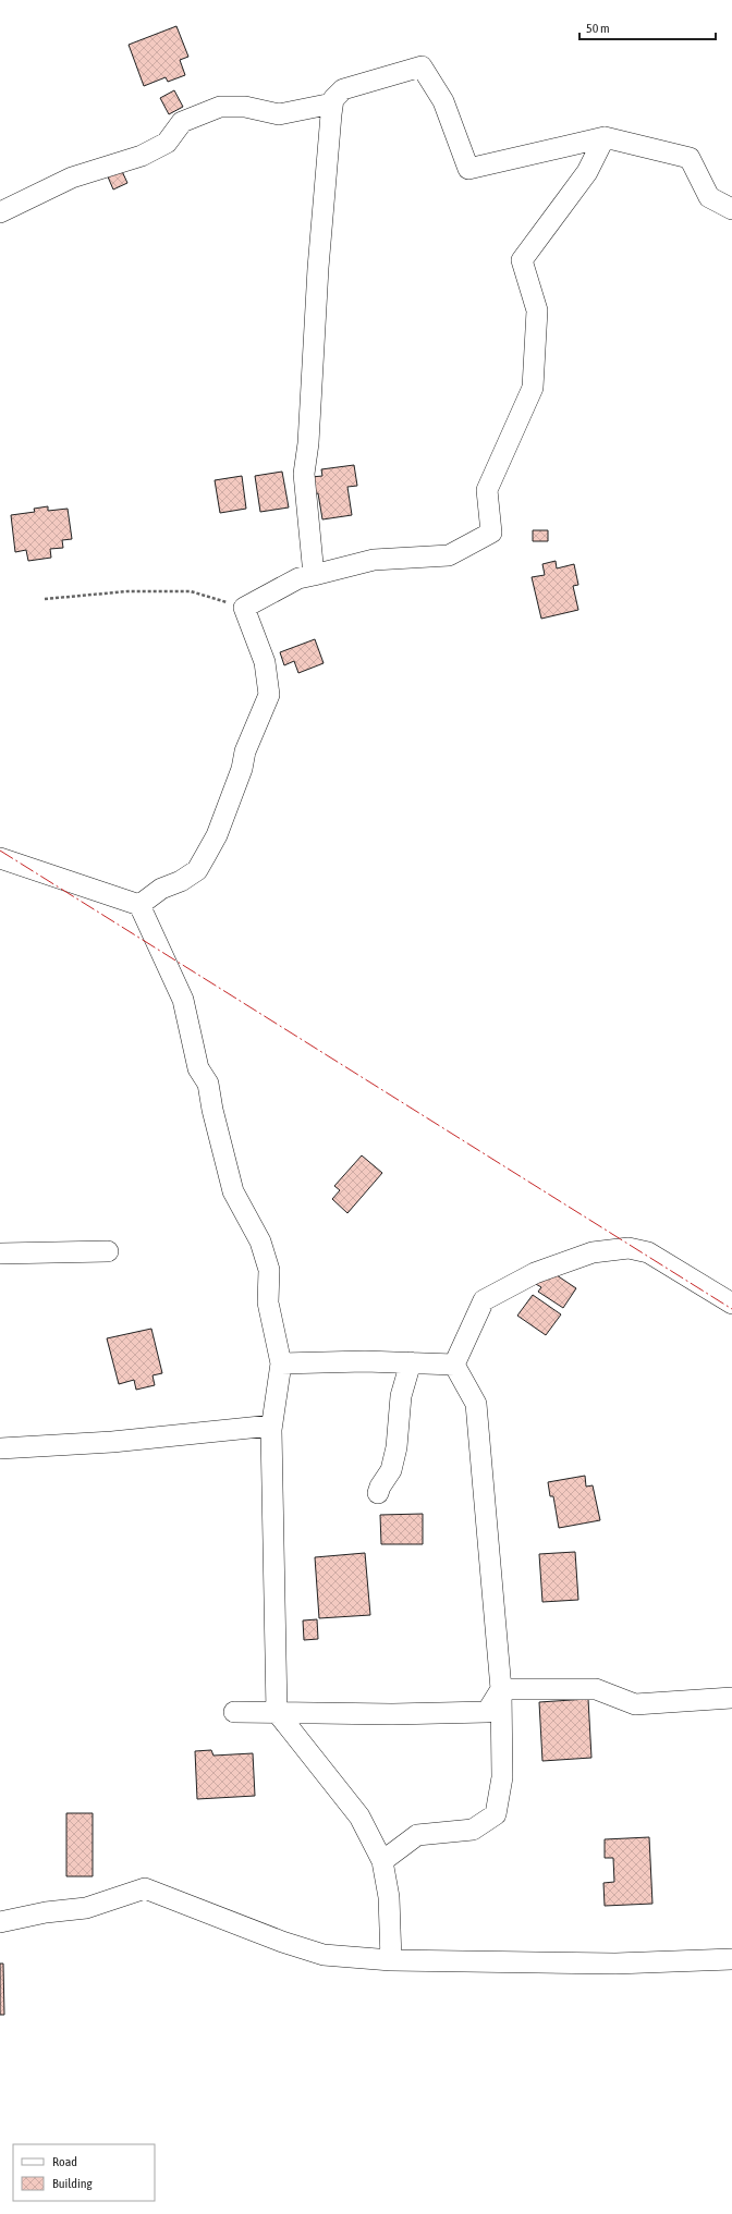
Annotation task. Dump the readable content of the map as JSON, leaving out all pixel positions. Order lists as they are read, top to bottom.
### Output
{
  "legend": ["Road", "Building"],
  "scale_bar": "50 m"
}
